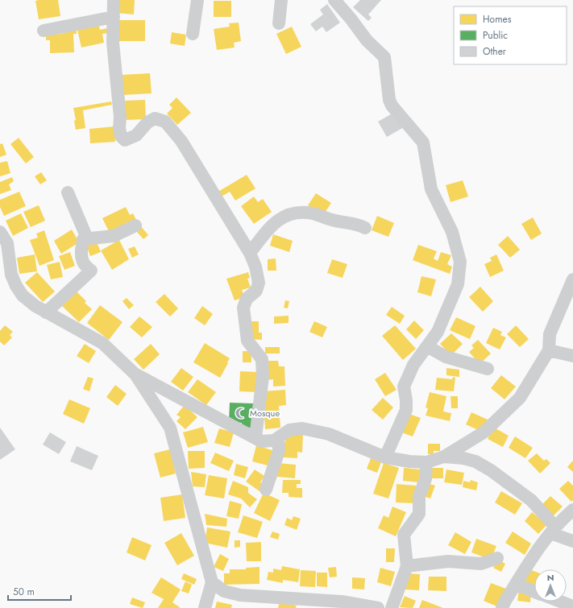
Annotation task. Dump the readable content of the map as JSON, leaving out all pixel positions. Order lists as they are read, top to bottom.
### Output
{
  "places": {
    "mosque": ["Mosque"]
  },
  "legend": ["Homes", "Public", "Other"],
  "scale_bar": "50 m",
  "north": "top"
}
